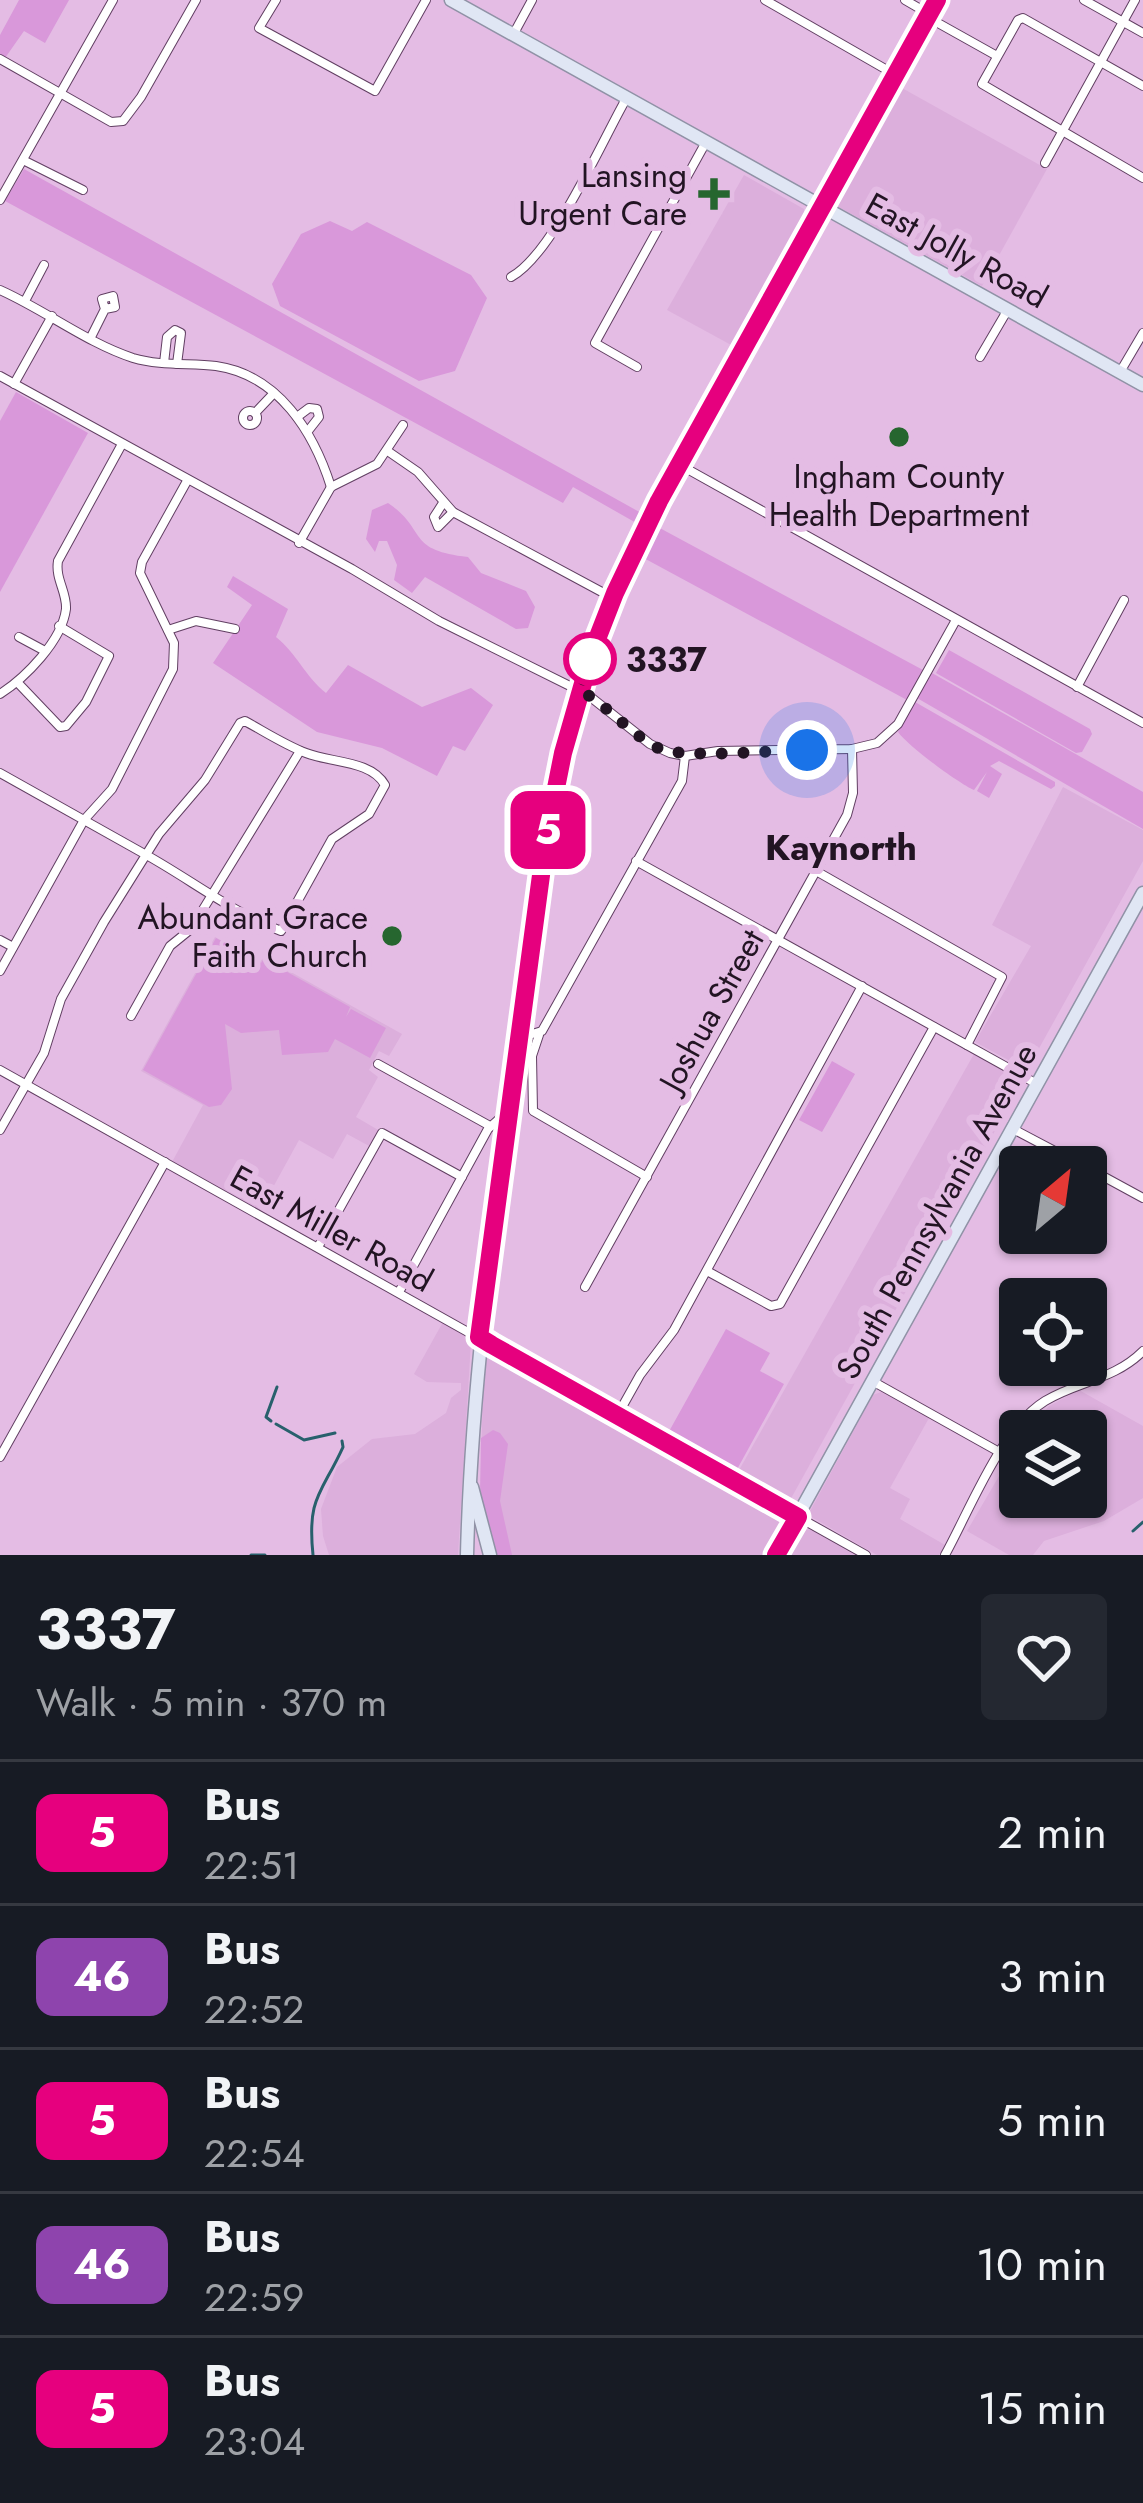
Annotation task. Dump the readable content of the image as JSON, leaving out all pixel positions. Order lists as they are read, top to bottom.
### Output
{
  "streets": {
    "main road": ["East Jolly Road", "South Pennsylvania Avenue"],
    "street": ["Joshua Street", "East Miller Road"]
  },
  "crossings": [
    ["South Pennsylvania Avenue", "East Miller Road"]
  ],
  "districts": ["Kaynorth"],
  "places": {
    "health": ["Lansing Urgent Care"],
    "other": ["Ingham County Health Department", "3337", "Abundant Grace Faith Church"]
  },
  "lines": ["bus line 5"],
  "north": "top right",
  "page": {
    "on_map": "5",
    "heading": ["3337", "Walk · 5 min · 370 m"],
    "list": [
      {
        "mark": "5",
        "name": "Bus",
        "note": "22:51",
        "value": "2 min"
      },
      {
        "mark": "46",
        "name": "Bus",
        "note": "22:52",
        "value": "3 min"
      },
      {
        "mark": "5",
        "name": "Bus",
        "note": "22:54",
        "value": "5 min"
      },
      {
        "mark": "46",
        "name": "Bus",
        "note": "22:59",
        "value": "10 min"
      },
      {
        "mark": "5",
        "name": "Bus",
        "note": "23:04",
        "value": "15 min"
      }
    ]
  }
}
